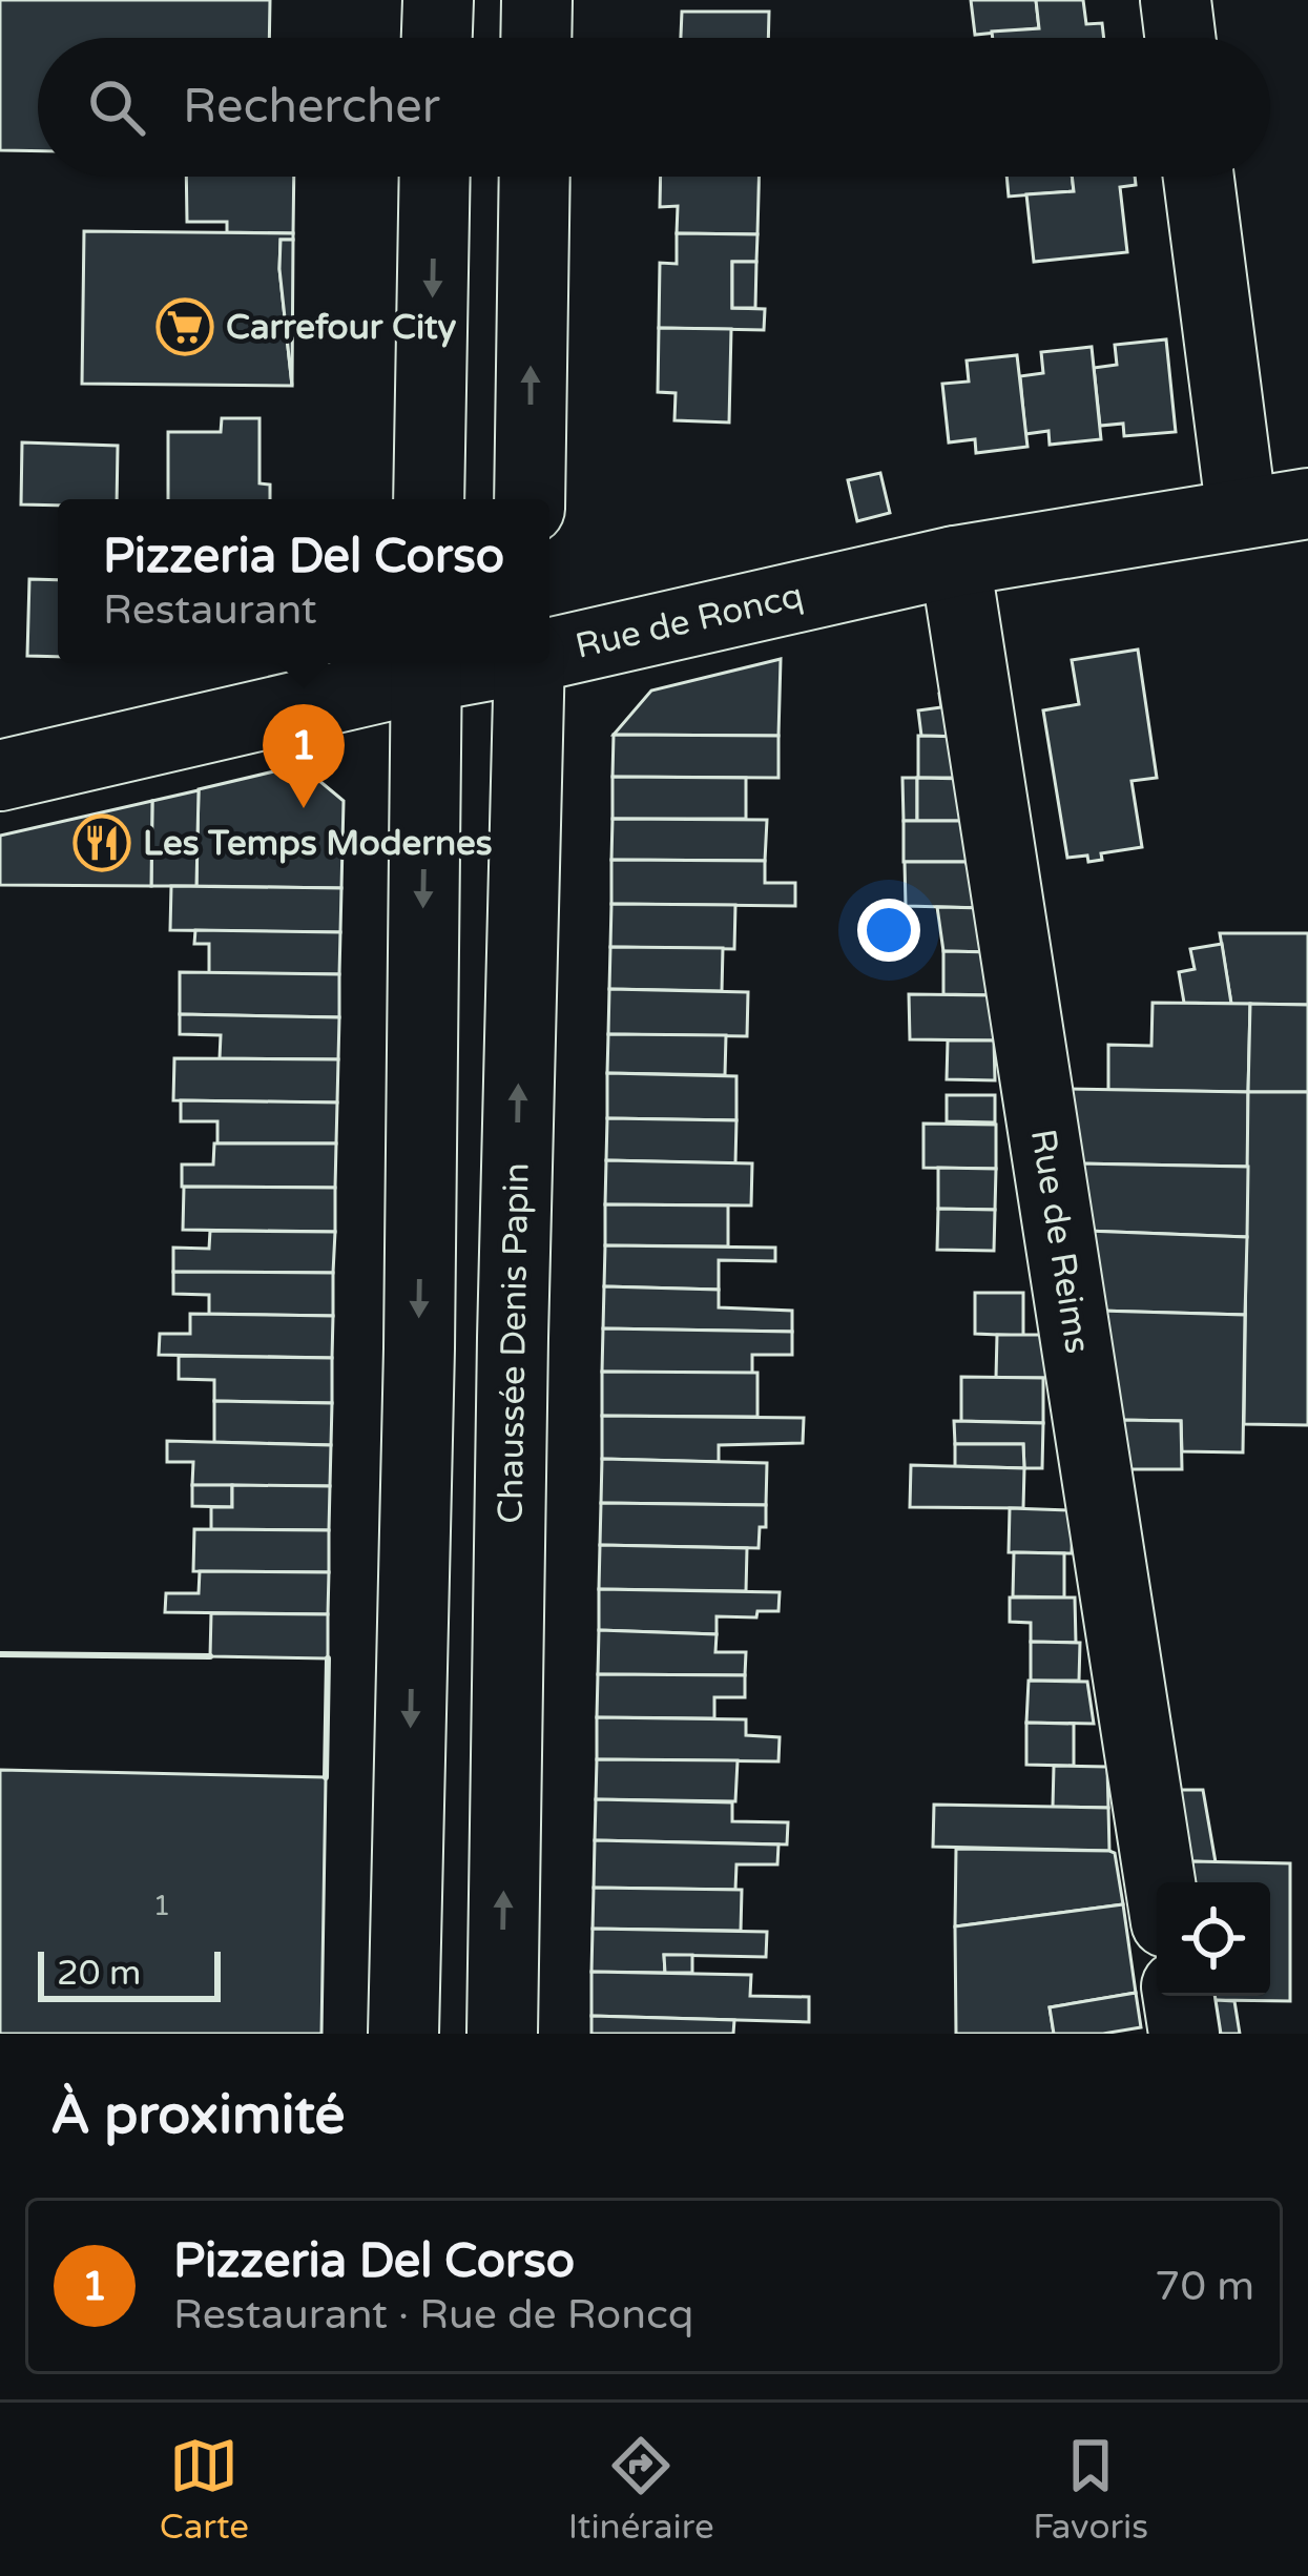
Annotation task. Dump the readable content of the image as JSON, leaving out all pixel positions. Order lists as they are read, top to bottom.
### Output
{
  "streets": {
    "main road": ["Rue de Roncq", "Rue de Reims", "Chaussée Denis Papin"]
  },
  "crossings": [
    ["Rue de Roncq", "Rue de Reims"]
  ],
  "places": {
    "supermarket": ["Carrefour City"],
    "restaurant": ["Les Temps Modernes"]
  },
  "house_numbers": ["1"],
  "scale_bar": "20 m",
  "page": {
    "search": "Rechercher",
    "popup": ["Pizzeria Del Corso", "Restaurant"],
    "pins": "1",
    "scale": "20 m",
    "heading": "À proximité",
    "list": [
      {
        "mark": "1",
        "name": "Pizzeria Del Corso",
        "note": "Restaurant · Rue de Roncq",
        "value": "70 m"
      }
    ],
    "nav": ["Carte", "Itinéraire", "Favoris"]
  }
}
